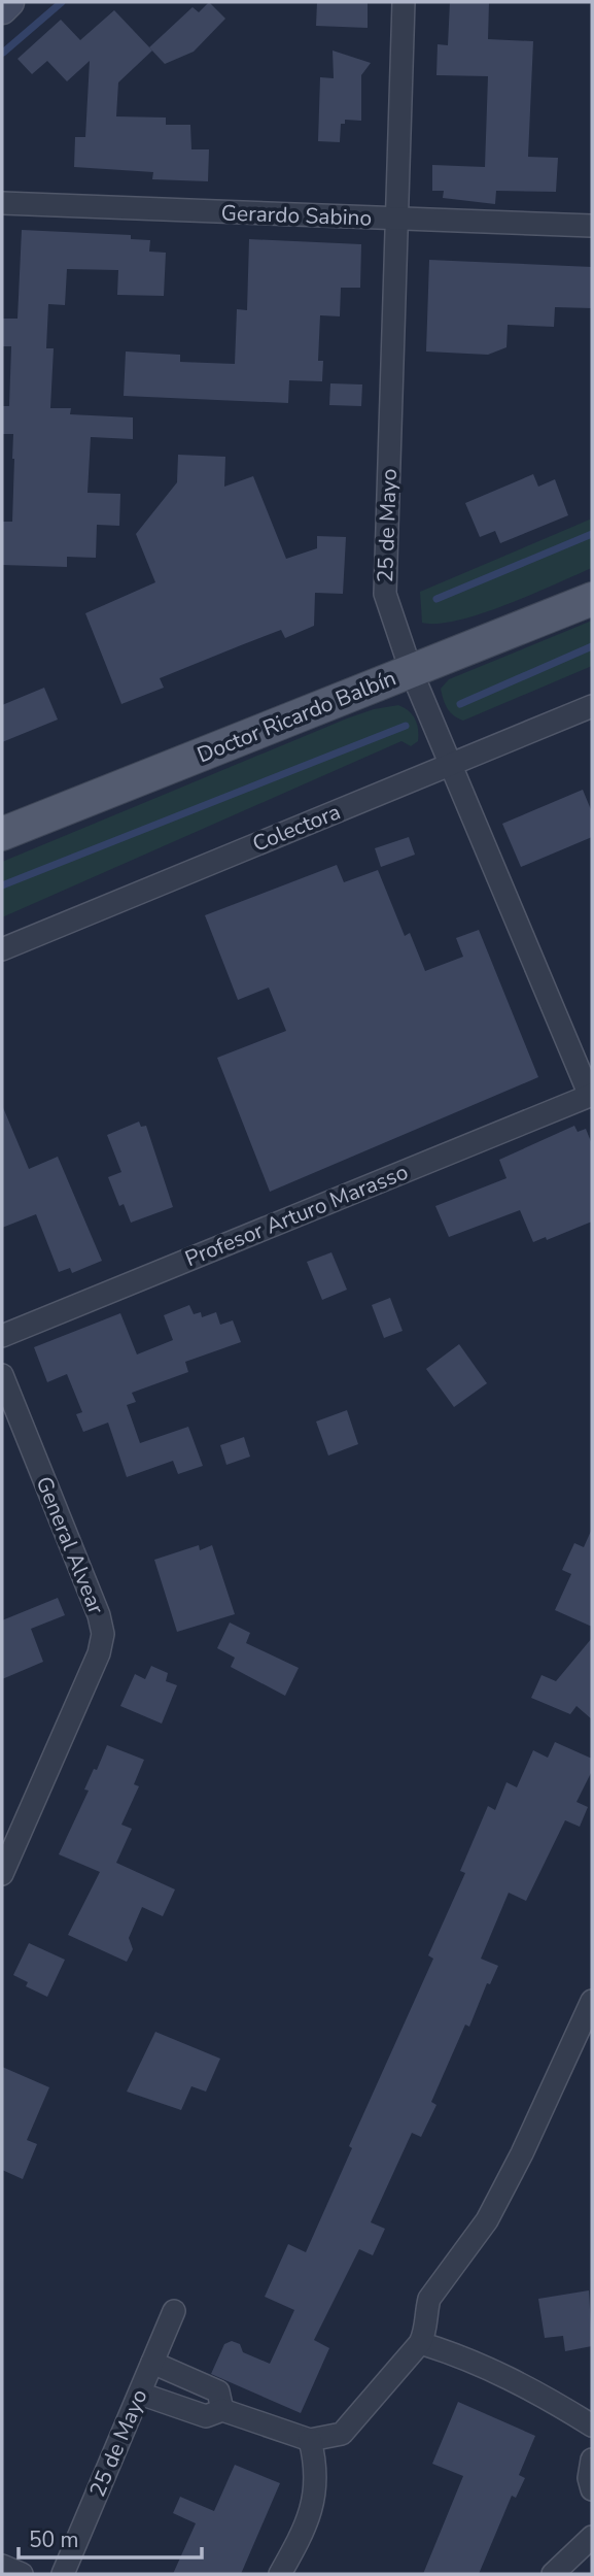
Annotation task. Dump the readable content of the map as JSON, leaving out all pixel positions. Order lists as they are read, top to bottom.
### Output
{
  "streets": {
    "main road": ["Doctor Ricardo Balbín"],
    "street": [
      "Gerardo Sabino",
      "25 de Mayo",
      "Colectora",
      "Profesor Arturo Marasso",
      "General Alvear"
    ]
  },
  "crossings": [
    ["Gerardo Sabino", "25 de Mayo"],
    ["25 de Mayo", "Doctor Ricardo Balbín"],
    ["25 de Mayo", "Colectora"],
    ["25 de Mayo", "Profesor Arturo Marasso"]
  ],
  "scale_bar": "50 m"
}
